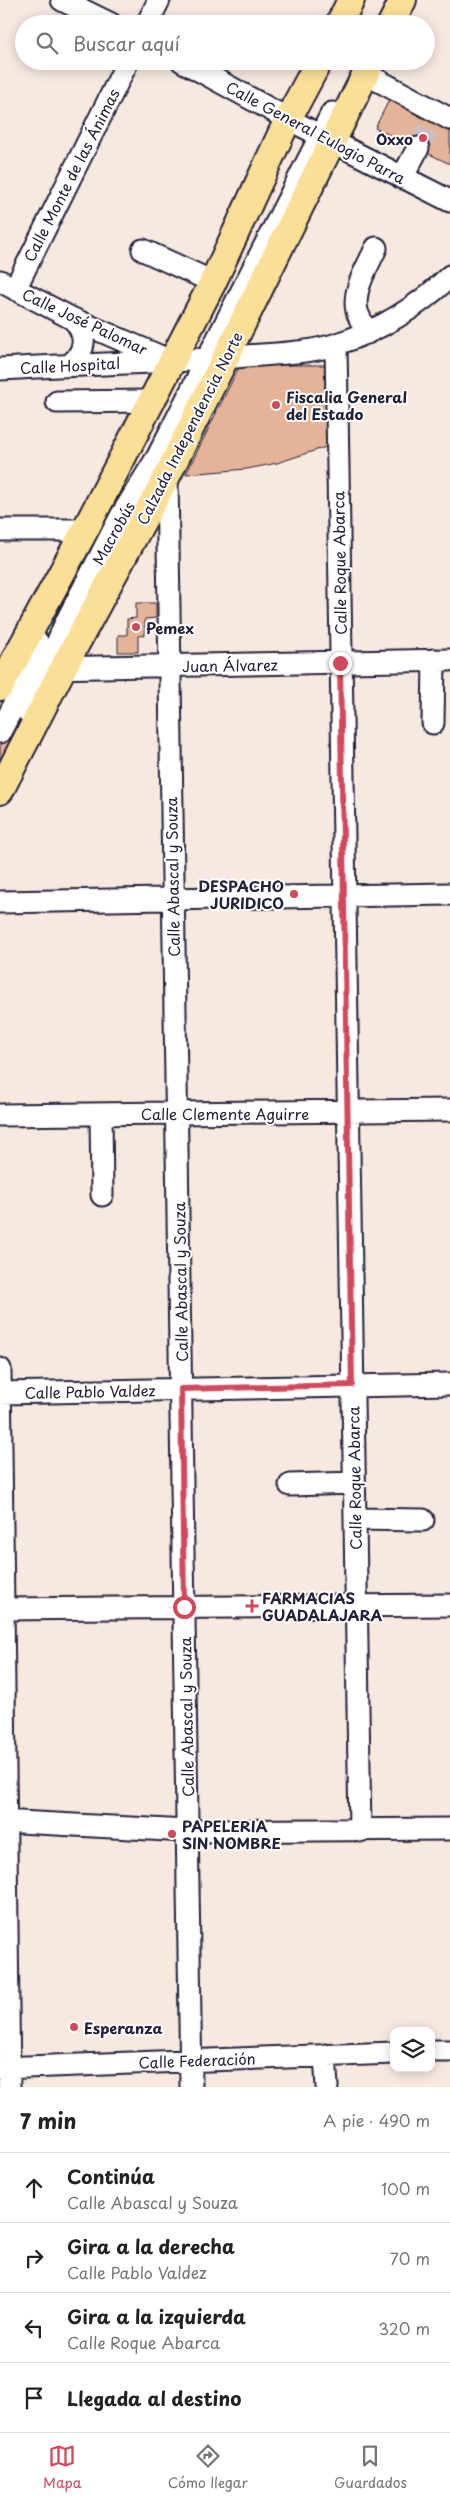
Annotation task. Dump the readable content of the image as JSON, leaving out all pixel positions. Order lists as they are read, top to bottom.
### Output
{
  "streets": {
    "main road": ["Calzada Independencia Norte"],
    "street": [
      "Calle General Eulogio Parra",
      "Calle Monte de las Ánimas",
      "Calle José Palomar",
      "Calle Hospital",
      "Macrobús",
      "Calle Roque Abarca",
      "Juan Álvarez",
      "Calle Abascal y Souza",
      "Calle Clemente Aguirre",
      "Calle Pablo Valdez",
      "Calle Federación"
    ]
  },
  "crossings": [
    ["Calle General Eulogio Parra", "Calzada Independencia Norte"],
    ["Calle General Eulogio Parra", "Macrobús"],
    ["Calle Monte de las Ánimas", "Calle José Palomar"],
    ["Calle José Palomar", "Calle Hospital"],
    ["Calle José Palomar", "Macrobús"],
    ["Calle Hospital", "Calzada Independencia Norte"],
    ["Calle Hospital", "Macrobús"],
    ["Calle Hospital", "Calle Roque Abarca"],
    ["Calzada Independencia Norte", "Macrobús"],
    ["Calzada Independencia Norte", "Juan Álvarez"],
    ["Calzada Independencia Norte", "Calle Abascal y Souza"],
    ["Macrobús", "Juan Álvarez"],
    ["Calle Roque Abarca", "Juan Álvarez"],
    ["Calle Roque Abarca", "Calle Clemente Aguirre"],
    ["Calle Roque Abarca", "Calle Pablo Valdez"],
    ["Juan Álvarez", "Calle Abascal y Souza"],
    ["Calle Abascal y Souza", "Calle Clemente Aguirre"],
    ["Calle Abascal y Souza", "Calle Pablo Valdez"],
    ["Calle Abascal y Souza", "Calle Federación"]
  ],
  "places": {
    "other": [
      "Oxxo",
      "Fiscalia General del Estado",
      "Pemex",
      "DESPACHO JURIDICO",
      "PAPELERIA SIN NOMBRE",
      "Esperanza"
    ],
    "health": ["FARMACIAS GUADALAJARA"]
  },
  "page": {
    "search": "Buscar aquí",
    "heading": ["7 min", "A pie · 490 m"],
    "list": [
      ["Continúa", "Calle Abascal y Souza", "100 m"],
      ["Gira a la derecha", "Calle Pablo Valdez", "70 m"],
      ["Gira a la izquierda", "Calle Roque Abarca", "320 m"],
      "Llegada al destino"
    ],
    "nav": ["Mapa", "Cómo llegar", "Guardados"]
  }
}
